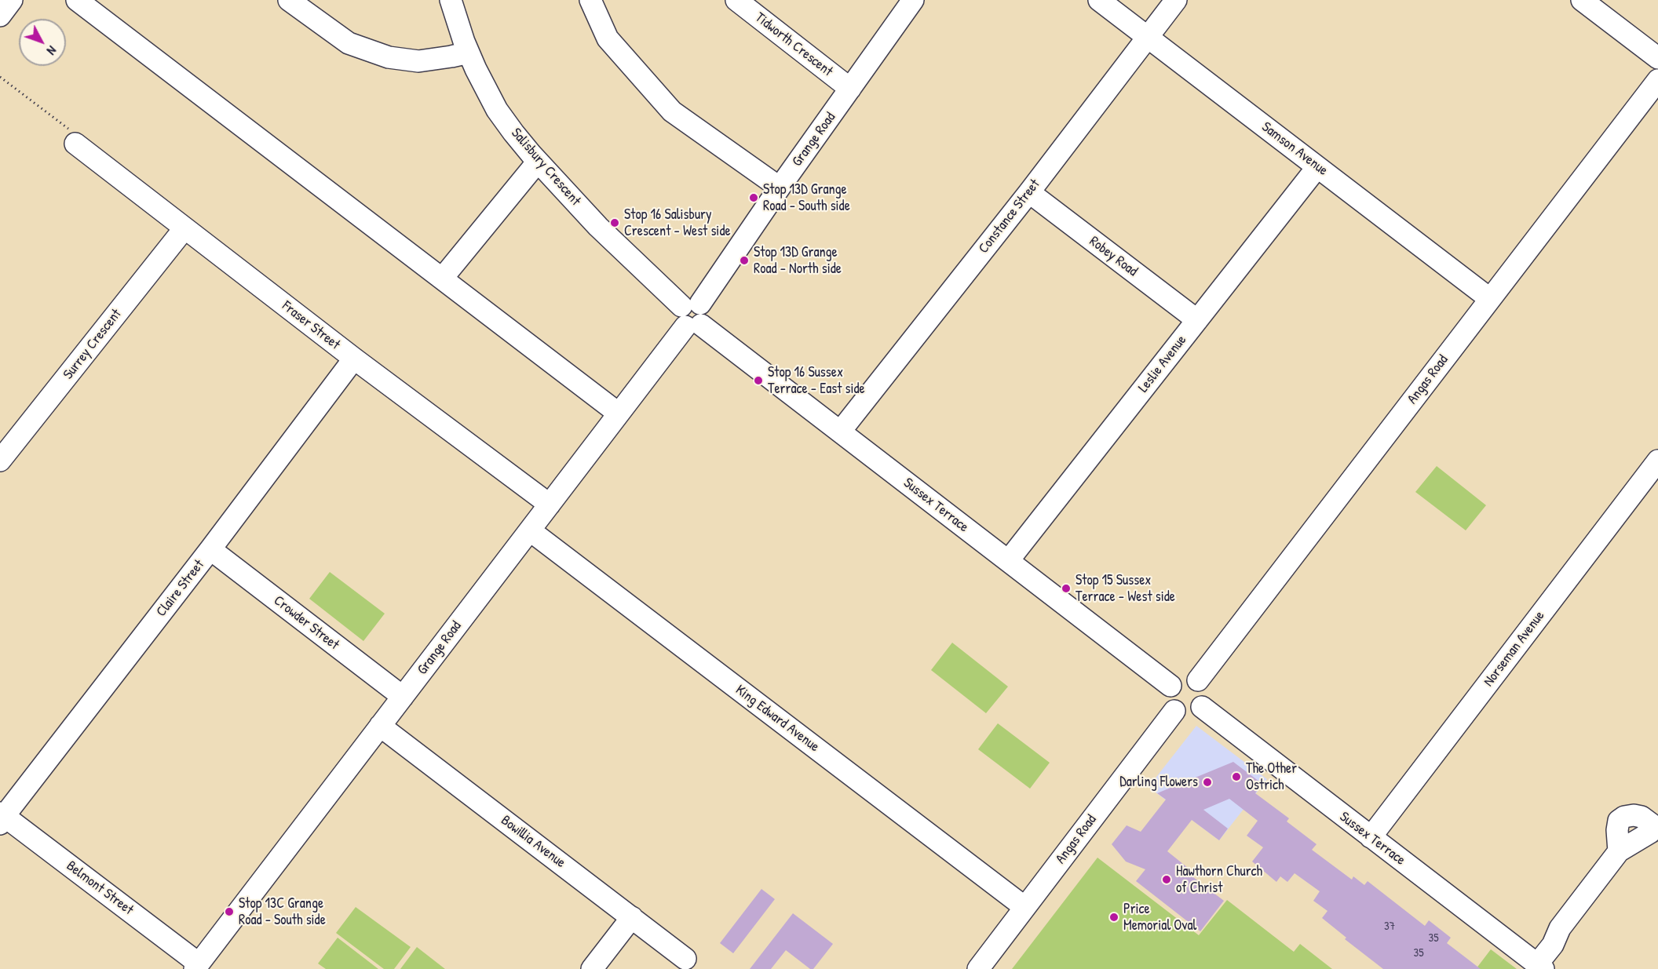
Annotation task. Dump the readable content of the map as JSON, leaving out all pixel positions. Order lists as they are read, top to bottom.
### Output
{
  "streets": {
    "street": [
      "Tidworth Crescent",
      "Grange Road",
      "Samson Avenue",
      "Salisbury Crescent",
      "Constance Street",
      "Robey Road",
      "Fraser Street",
      "Surrey Crescent",
      "Leslie Avenue",
      "Angas Road",
      "Sussex Terrace",
      "Claire Street",
      "Crowder Street",
      "Norseman Avenue",
      "King Edward Avenue",
      "Bowillia Avenue",
      "Belmont Street"
    ]
  },
  "crossings": [
    ["Tidworth Crescent", "Grange Road"],
    ["Grange Road", "Salisbury Crescent"],
    ["Grange Road", "Fraser Street"],
    ["Grange Road", "Sussex Terrace"],
    ["Grange Road", "Crowder Street"],
    ["Grange Road", "King Edward Avenue"],
    ["Grange Road", "Bowillia Avenue"],
    ["Grange Road", "Belmont Street"],
    ["Samson Avenue", "Constance Street"],
    ["Samson Avenue", "Leslie Avenue"],
    ["Samson Avenue", "Angas Road"],
    ["Salisbury Crescent", "Sussex Terrace"],
    ["Constance Street", "Robey Road"],
    ["Constance Street", "Sussex Terrace"],
    ["Robey Road", "Leslie Avenue"],
    ["Fraser Street", "Surrey Crescent"],
    ["Fraser Street", "Claire Street"],
    ["Leslie Avenue", "Sussex Terrace"],
    ["Angas Road", "Sussex Terrace"],
    ["Angas Road", "King Edward Avenue"],
    ["Sussex Terrace", "Norseman Avenue"],
    ["Claire Street", "Crowder Street"],
    ["Claire Street", "Belmont Street"]
  ],
  "places": [
    "Stop 13D Grange Road - South side",
    "Stop 16 Salisbury Crescent - West side",
    "Stop 13D Grange Road - North side",
    "Stop 16 Sussex Terrace - East side",
    "Stop 15 Sussex Terrace - West side",
    "The Other Ostrich",
    "Darling Flowers",
    "Hawthorn Church of Christ",
    "Stop 13C Grange Road - South side",
    "Price Memorial Oval"
  ],
  "house_numbers": ["37", "35", "35"],
  "north": "bottom right"
}
